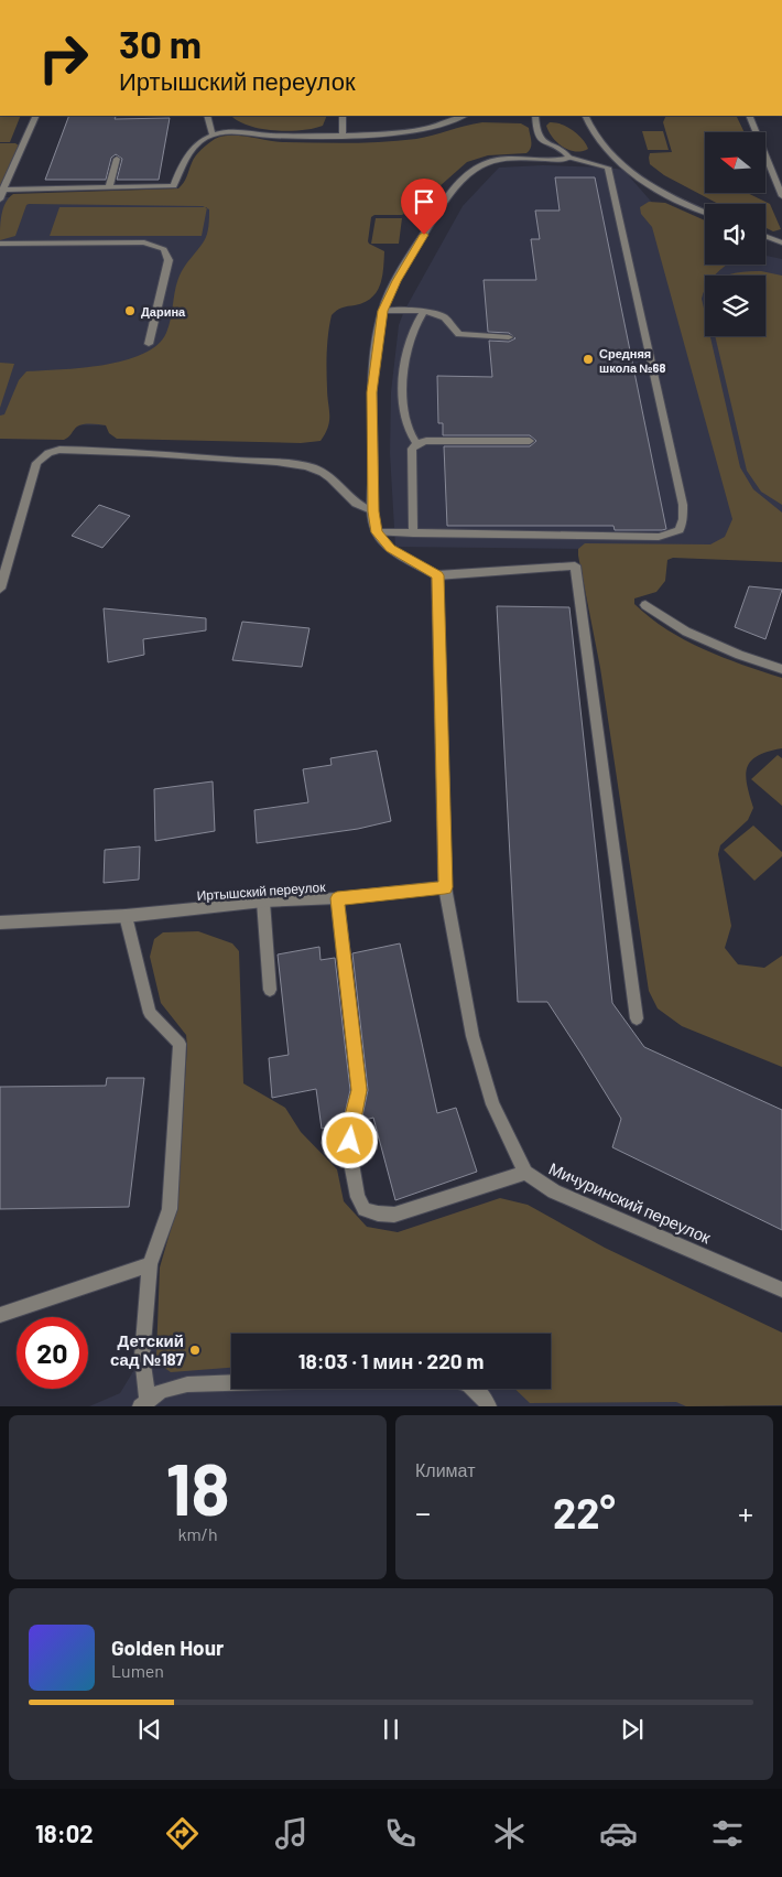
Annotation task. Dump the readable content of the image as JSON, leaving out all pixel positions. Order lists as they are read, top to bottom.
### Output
{
  "streets": {
    "street": ["Иртышский переулок", "Мичуринский переулок"]
  },
  "places": ["Дарина", "Средняя школа №68", "Детский сад №187"],
  "north": "left",
  "page": {
    "turn": ["30 m", "Иртышский переулок"],
    "limit": "20",
    "trip": "18:03 · 1 мин · 220 m",
    "tile": [
      ["18", "km/h"],
      "Климат"
    ],
    "heat": ["−", "22°", "+"],
    "song": ["Golden Hour", "Lumen"],
    "tabs": "18:02"
  }
}
